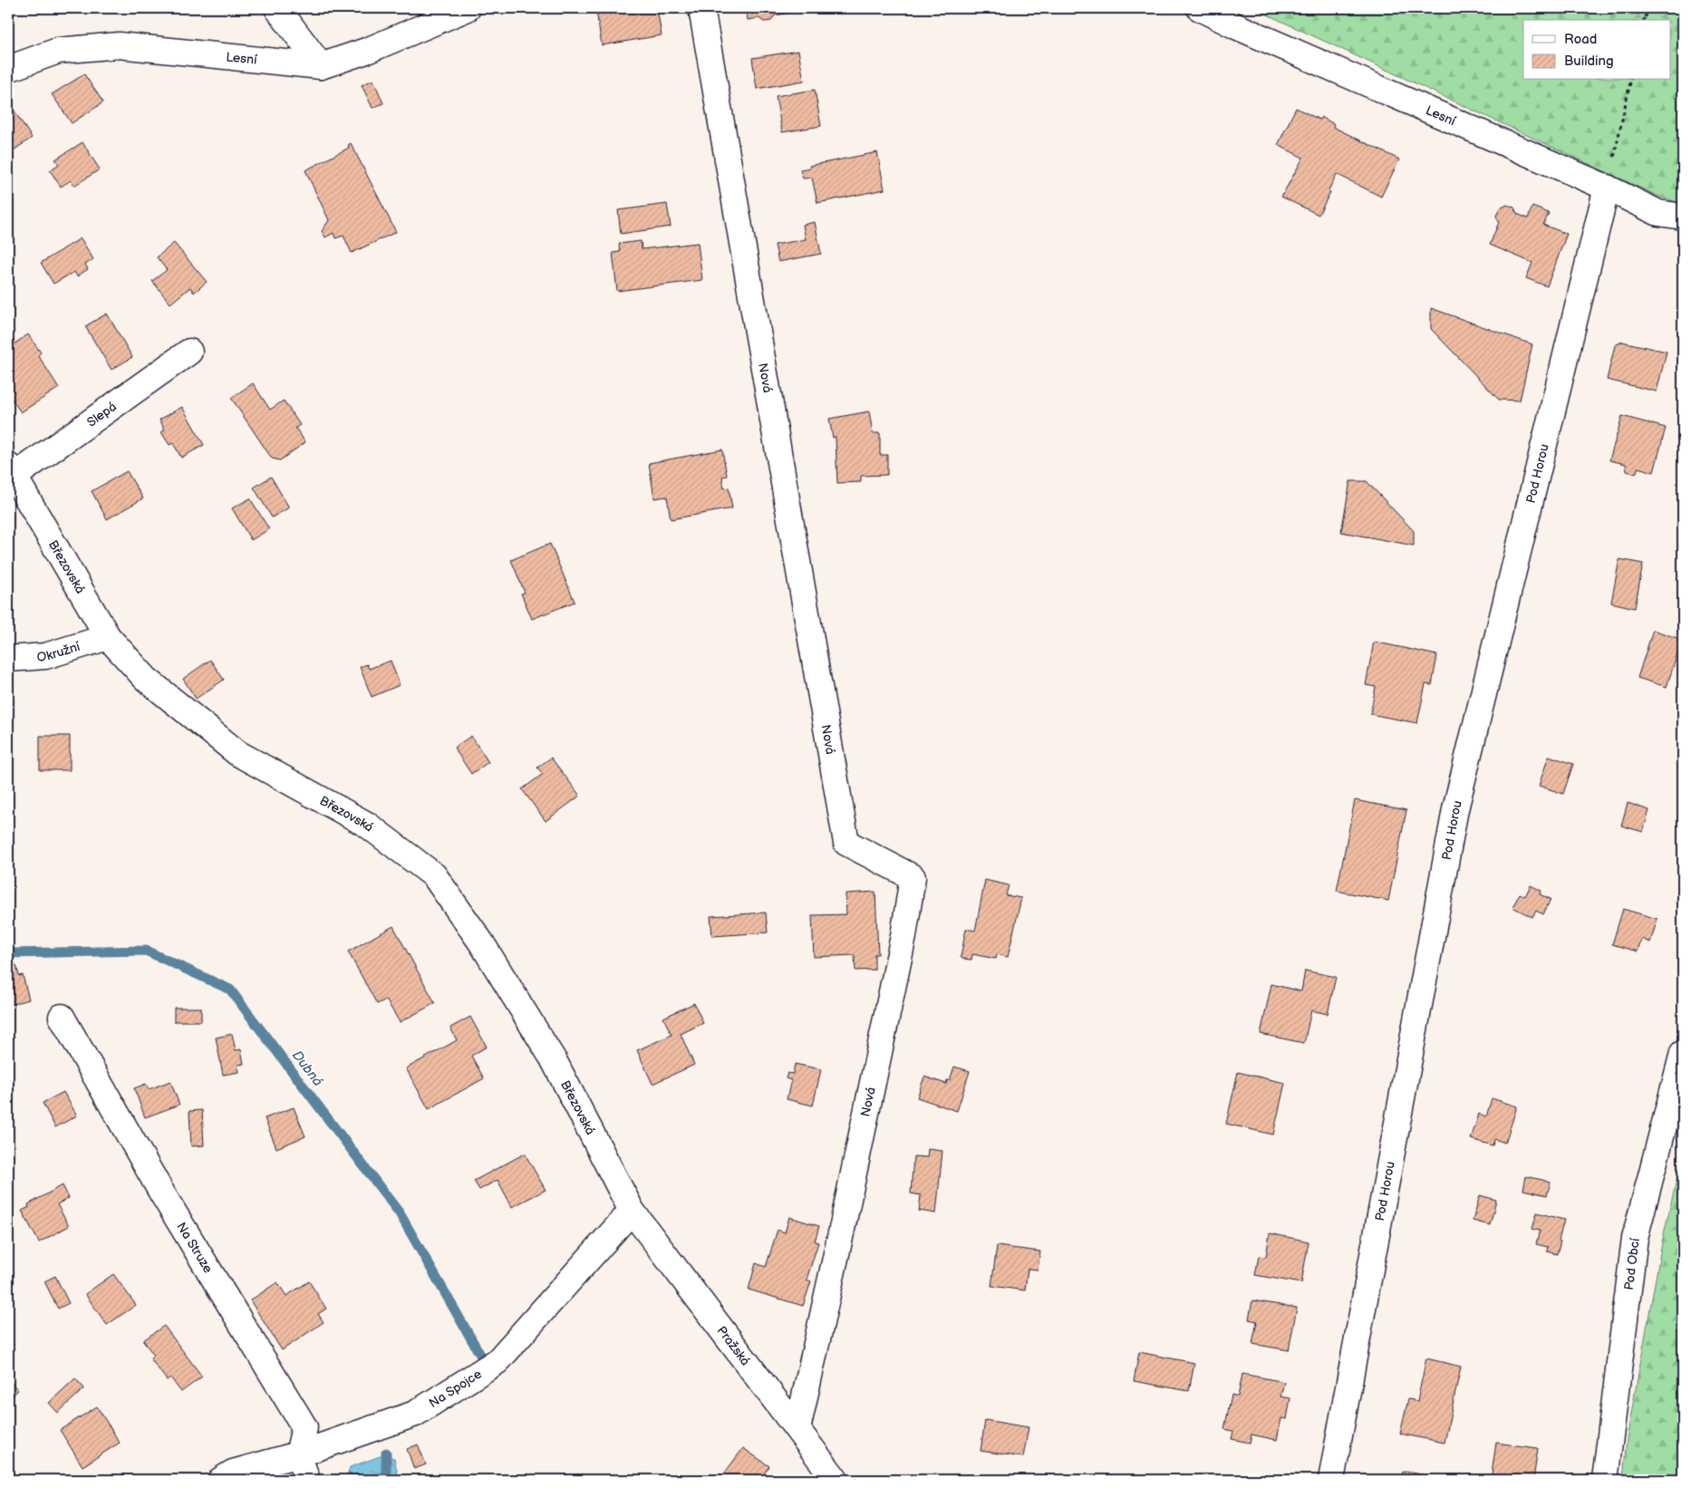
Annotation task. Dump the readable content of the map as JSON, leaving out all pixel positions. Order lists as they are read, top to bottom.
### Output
{
  "streets": {
    "street": [
      "Lesní",
      "Nová",
      "Slepá",
      "Pod Horou",
      "Březovská",
      "Okružní",
      "Na Struze",
      "Pod Obcí",
      "Pražská",
      "Na Spojce"
    ]
  },
  "crossings": [
    ["Lesní", "Pod Horou"],
    ["Nová", "Pražská"],
    ["Slepá", "Březovská"],
    ["Březovská", "Okružní"],
    ["Březovská", "Pražská"],
    ["Březovská", "Na Spojce"],
    ["Na Struze", "Na Spojce"],
    ["Pražská", "Na Spojce"]
  ],
  "water": ["Dubná"],
  "legend": ["Road", "Building"]
}
